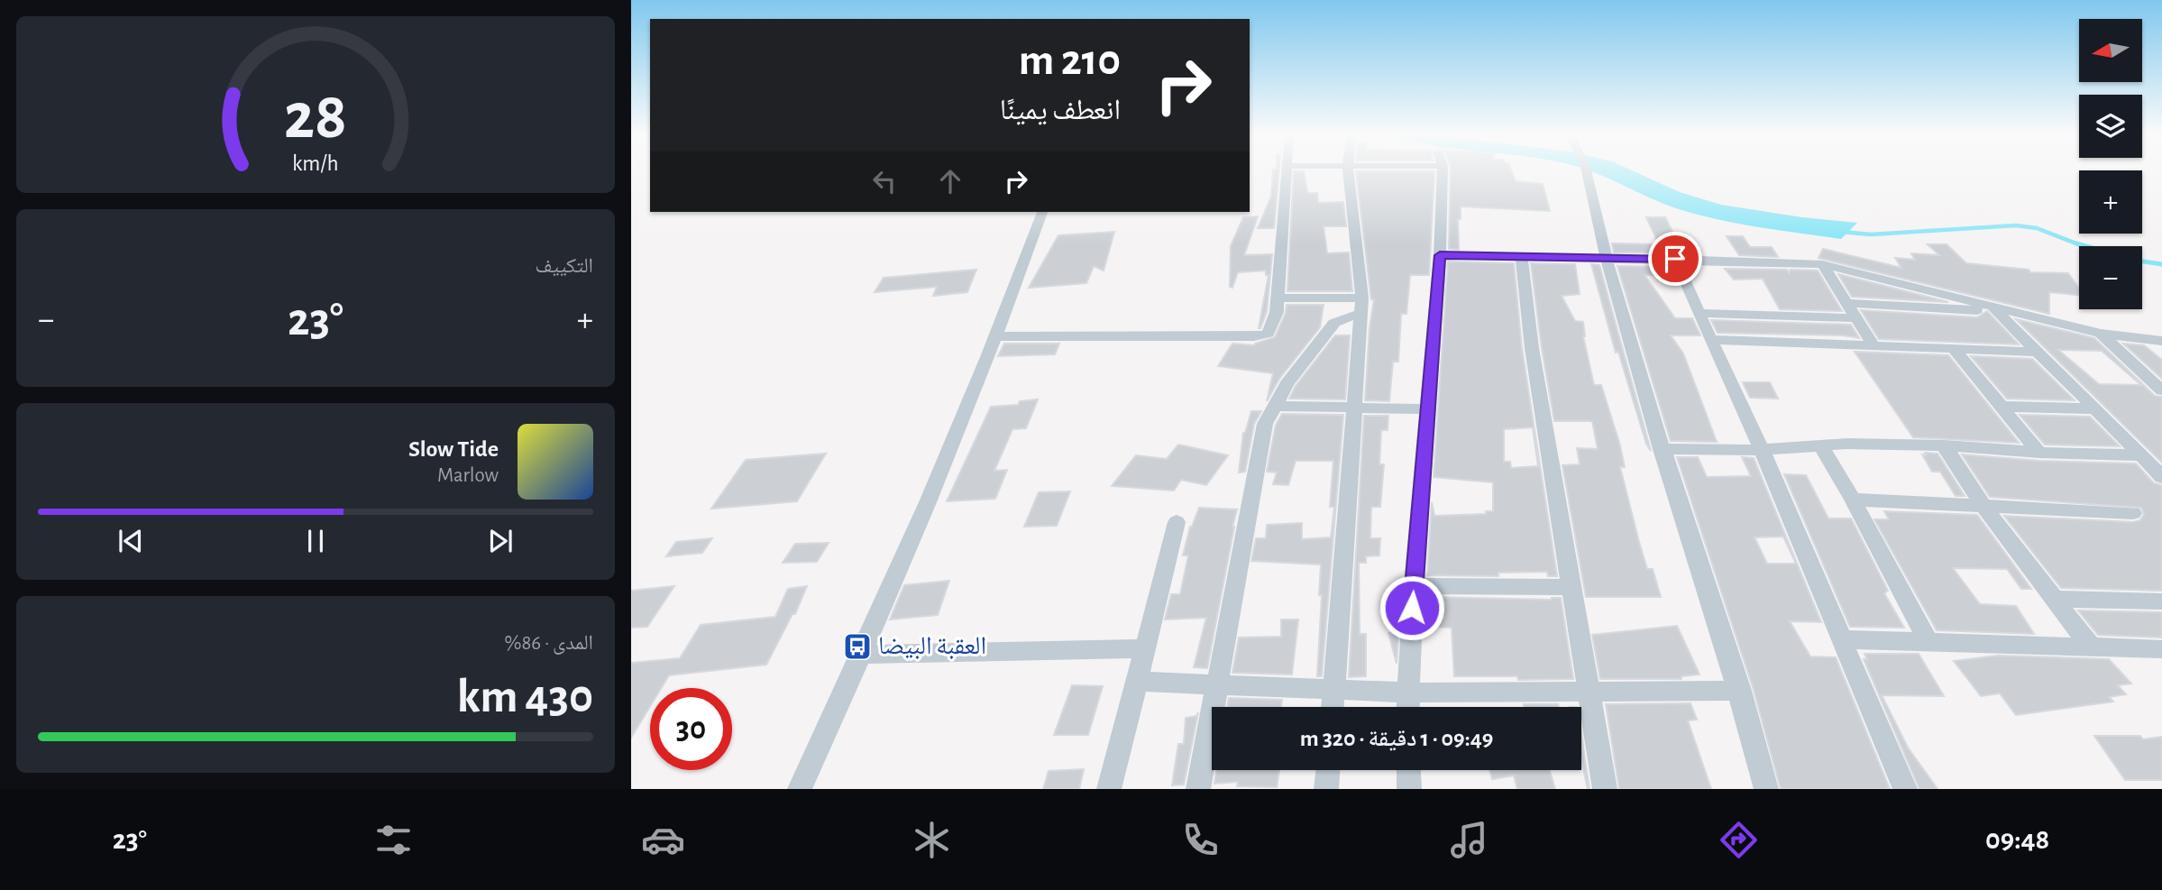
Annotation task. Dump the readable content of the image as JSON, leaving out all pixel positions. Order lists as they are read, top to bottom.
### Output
{
  "places": {
    "bus stop": ["العقبة البيضا"]
  },
  "north": "left",
  "page": {
    "map_buttons": ["+", "−"],
    "turn": ["210 m", "انعطف يمينًا"],
    "tile": [
      "التكييف",
      ["المدى · 86%", "430 km"]
    ],
    "heat": ["−", "23°", "+"],
    "song": ["Slow Tide", "Marlow"],
    "limit": "30",
    "trip": "09:49 · 1 دقيقة · 320 m",
    "tabs": ["09:48", "23°"],
    "gauge": ["28", "km/h"]
  }
}
